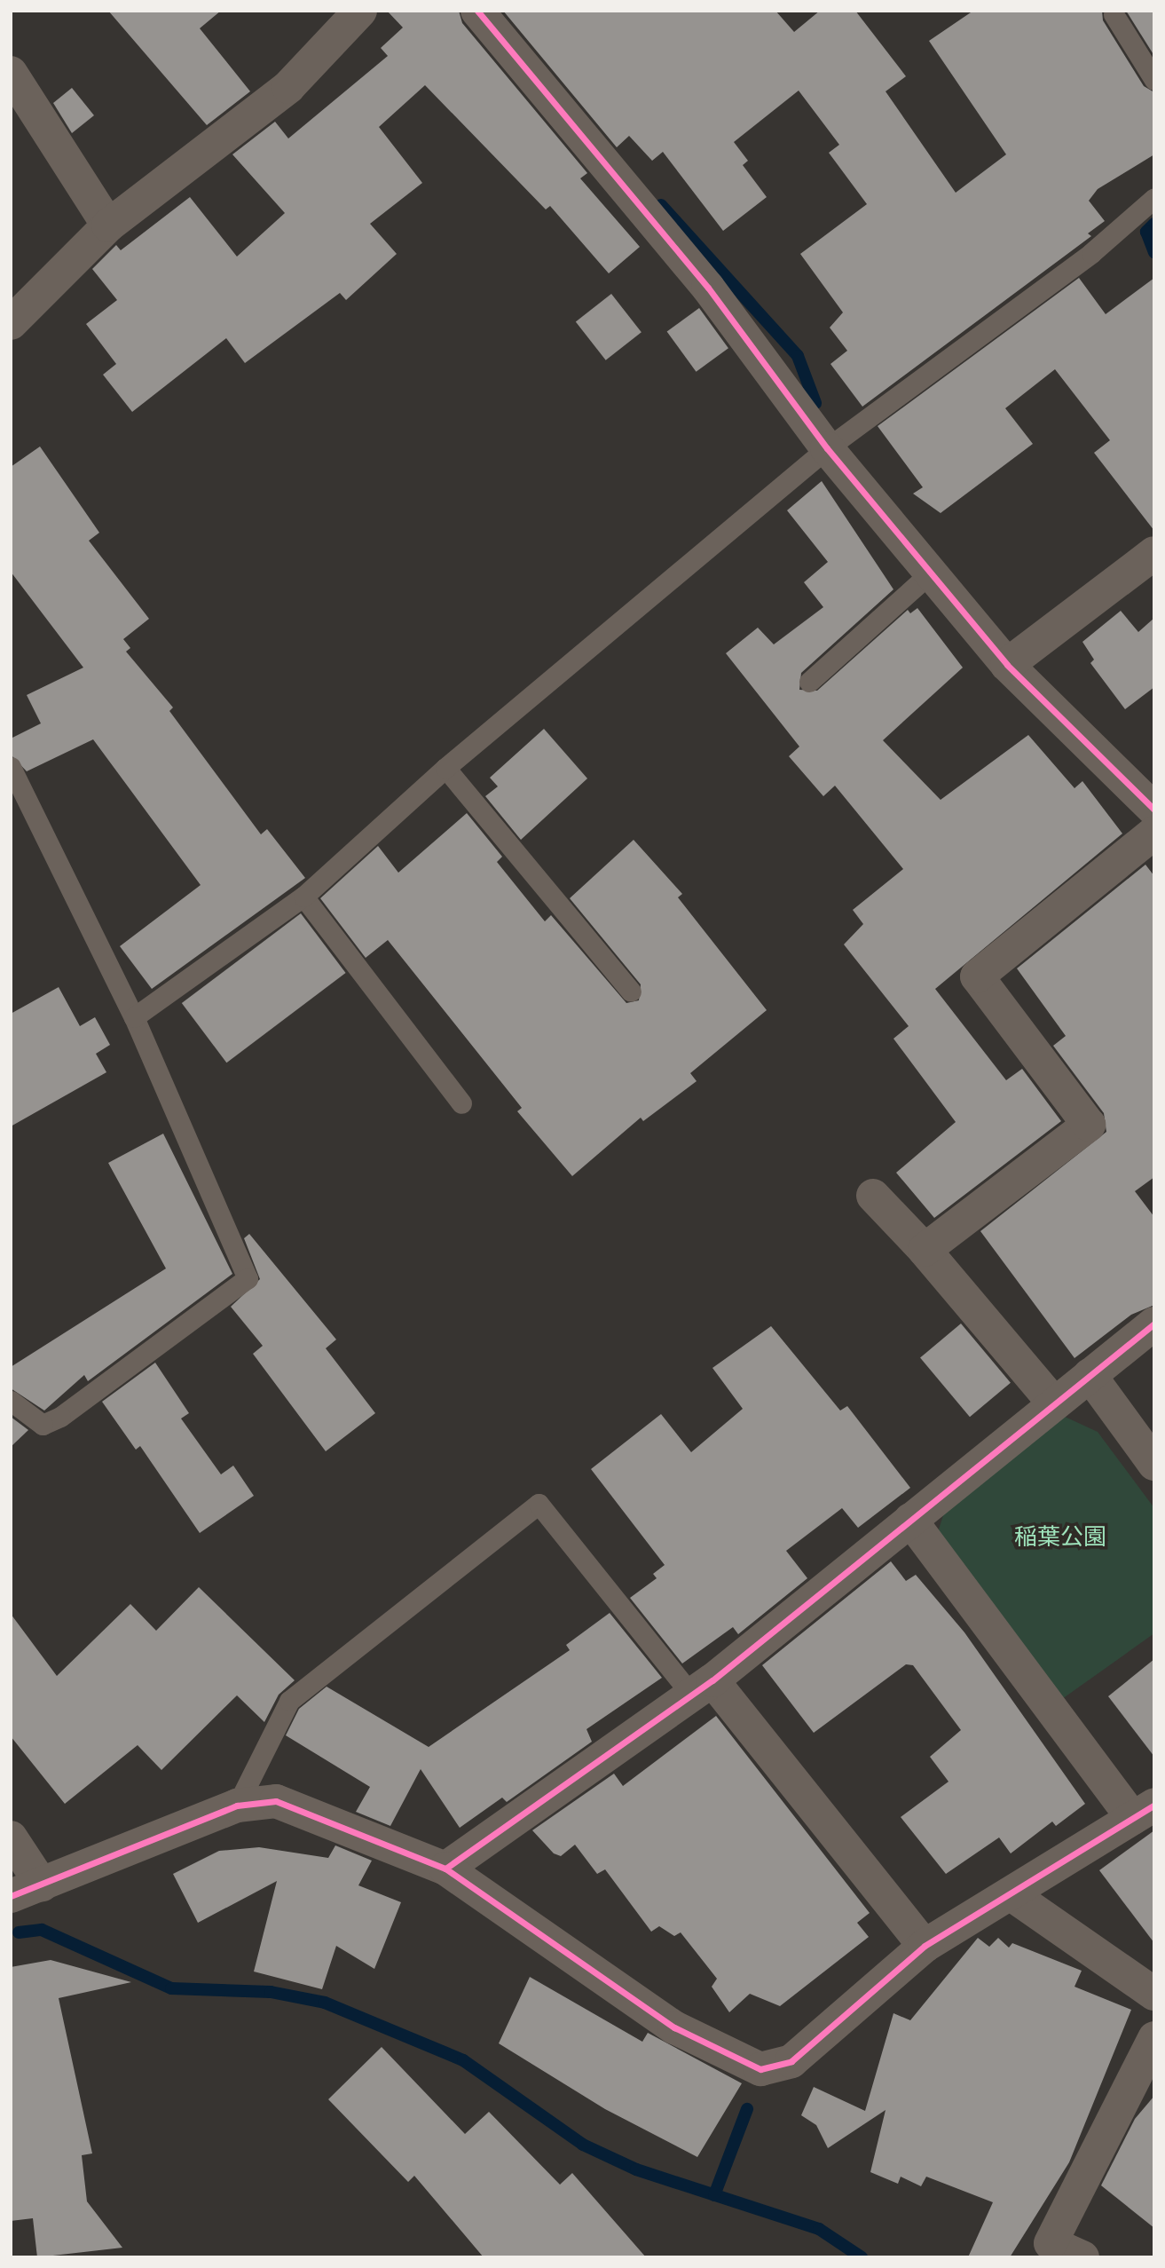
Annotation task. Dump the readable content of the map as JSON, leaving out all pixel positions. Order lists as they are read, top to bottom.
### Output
{
  "parks": ["稲葉公園"]
}
